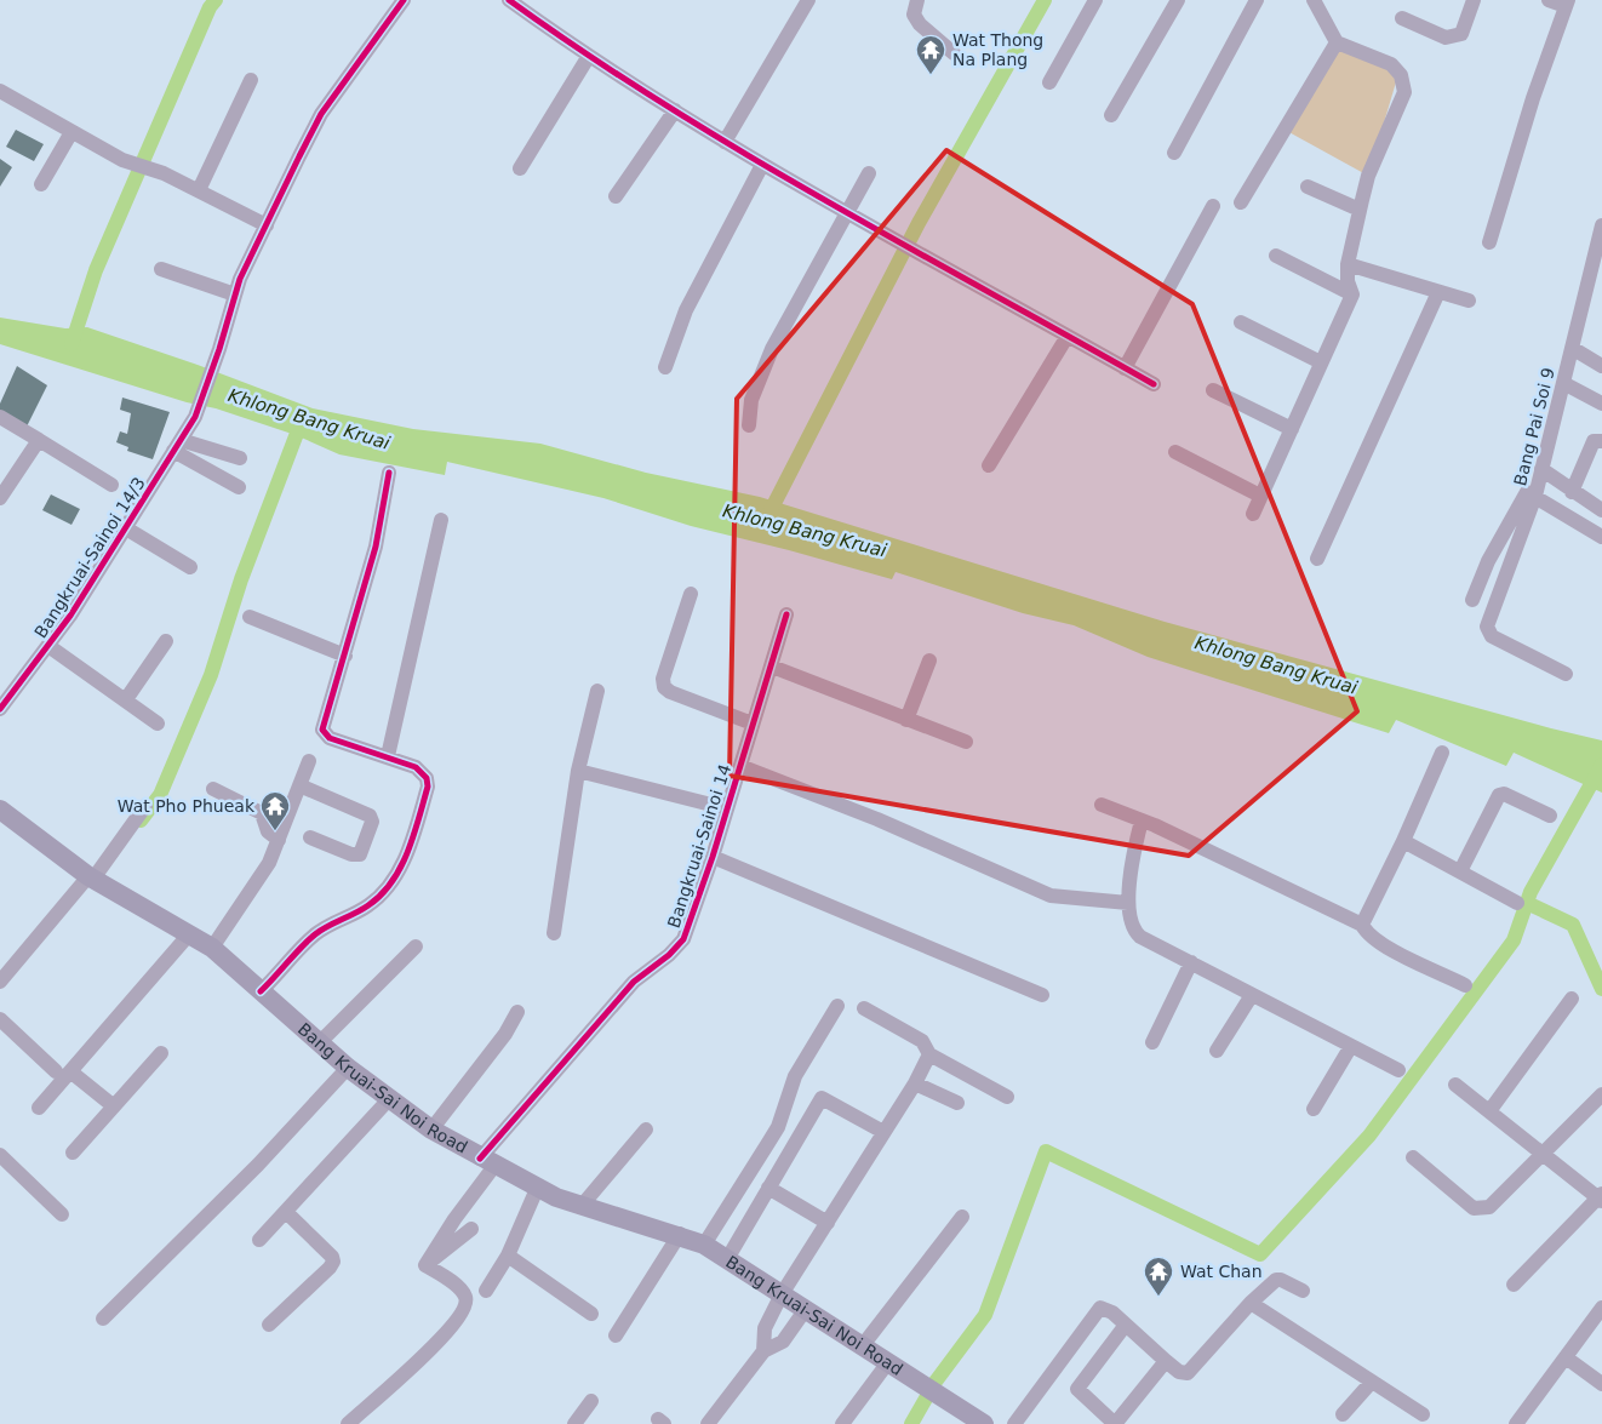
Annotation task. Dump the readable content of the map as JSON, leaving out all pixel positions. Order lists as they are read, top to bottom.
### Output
{
  "streets": {
    "main road": ["Bang Kruai-Sai Noi Road"],
    "street": ["Bang Pai Soi 9", "Bangkruai-Sainoi 14/3", "Bangkruai-Sainoi 14"]
  },
  "crossings": [
    ["Bangkruai-Sainoi 14", "Bang Kruai-Sai Noi Road"]
  ],
  "water": ["Khlong Bang Kruai"],
  "places": {
    "temple": ["Wat Thong Na Plang", "Wat Pho Phueak", "Wat Chan"]
  }
}
